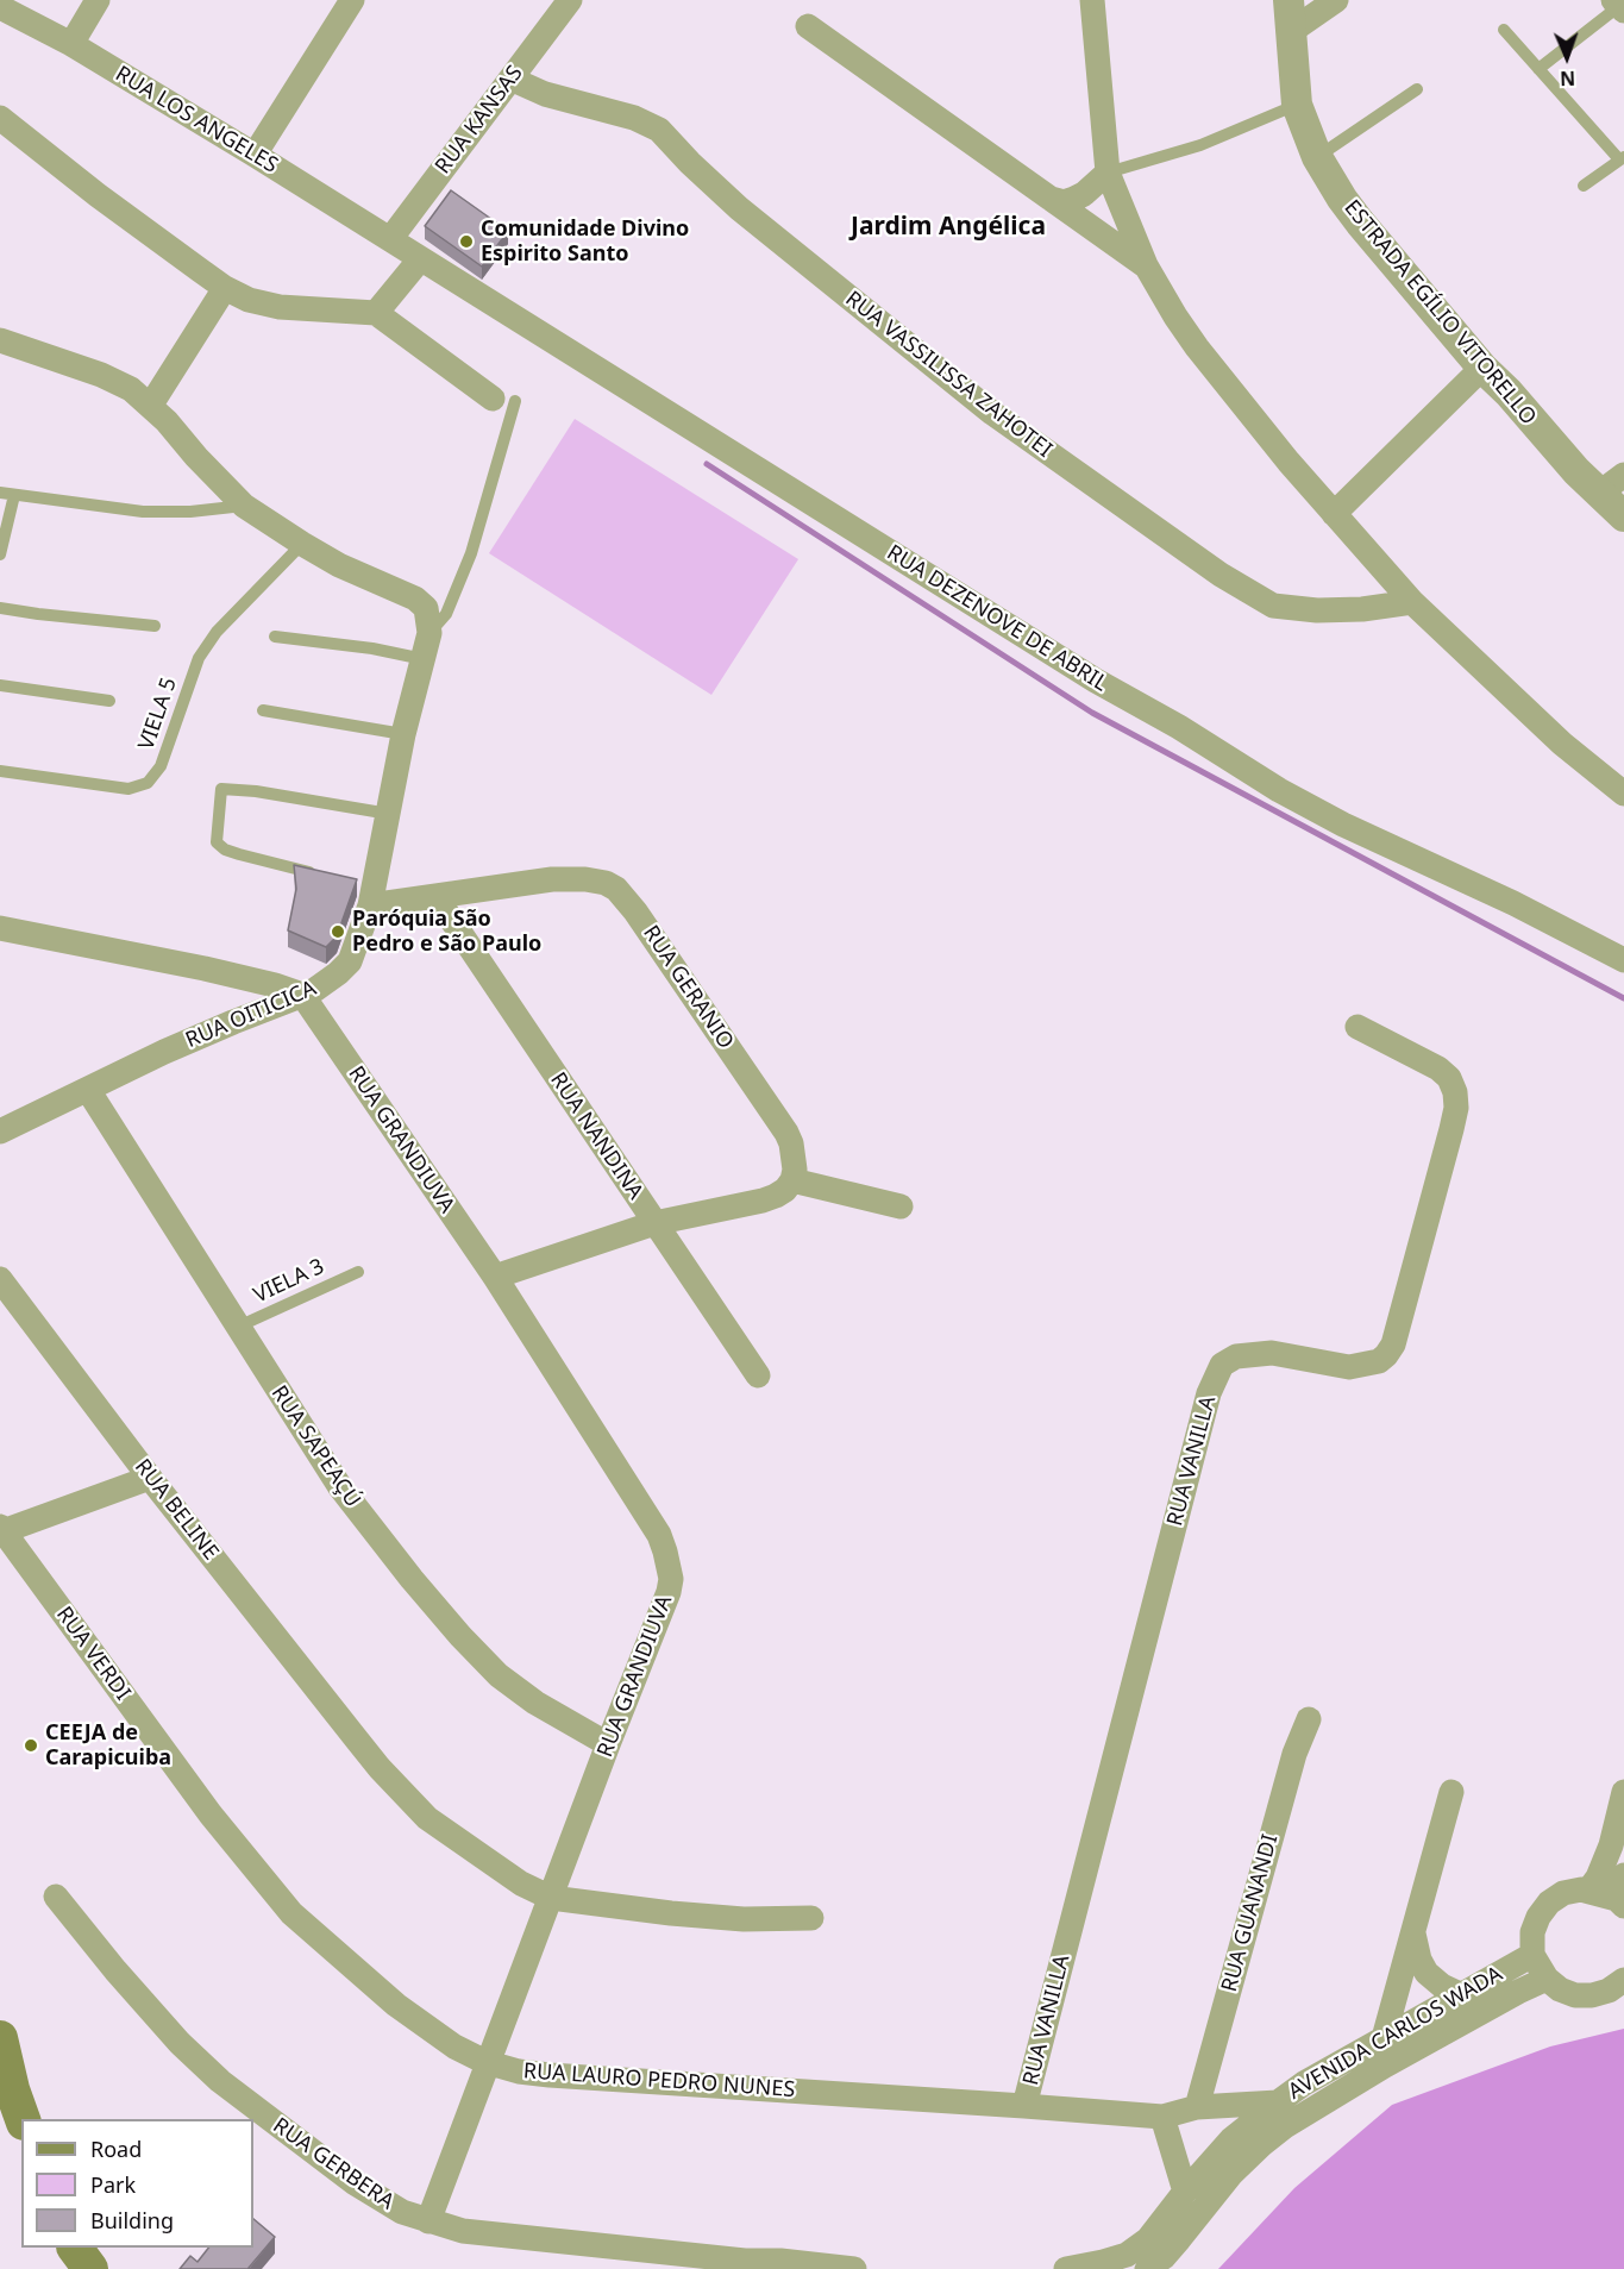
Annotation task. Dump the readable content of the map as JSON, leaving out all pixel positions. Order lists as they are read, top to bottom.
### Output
{
  "streets": {
    "street": [
      "RUA LOS ANGELES",
      "RUA KANSAS",
      "ESTRADA EGÍLIO VITORELLO",
      "RUA VASSILISSA ZAHOTEI",
      "RUA DEZENOVE DE ABRIL",
      "RUA GERANIO",
      "RUA OITICICA",
      "RUA NANDINA",
      "RUA GRANDIUVA",
      "RUA SAPEAÇÚ",
      "RUA VANILLA",
      "RUA BELINE",
      "RUA VERDI",
      "RUA GUANANDI",
      "AVENIDA CARLOS WADA",
      "RUA LAURO PEDRO NUNES",
      "RUA GERBERA"
    ],
    "lane": ["VIELA 5", "VIELA 3"]
  },
  "crossings": [
    ["RUA LOS ANGELES", "RUA KANSAS"],
    ["RUA LOS ANGELES", "RUA DEZENOVE DE ABRIL"],
    ["RUA KANSAS", "RUA VASSILISSA ZAHOTEI"],
    ["RUA KANSAS", "RUA DEZENOVE DE ABRIL"],
    ["RUA GERANIO", "RUA OITICICA"],
    ["RUA GERANIO", "RUA NANDINA"],
    ["RUA OITICICA", "RUA GRANDIUVA"],
    ["RUA OITICICA", "RUA SAPEAÇÚ"],
    ["RUA GRANDIUVA", "RUA SAPEAÇÚ"],
    ["RUA GRANDIUVA", "RUA BELINE"],
    ["RUA GRANDIUVA", "RUA LAURO PEDRO NUNES"],
    ["RUA GRANDIUVA", "RUA GERBERA"],
    ["VIELA 3", "RUA SAPEAÇÚ"],
    ["RUA VANILLA", "RUA LAURO PEDRO NUNES"],
    ["RUA VERDI", "RUA LAURO PEDRO NUNES"],
    ["RUA GUANANDI", "RUA LAURO PEDRO NUNES"],
    ["AVENIDA CARLOS WADA", "RUA LAURO PEDRO NUNES"]
  ],
  "districts": ["Jardim Angélica"],
  "places": ["Comunidade Divino Espirito Santo", "Paróquia São Pedro e São Paulo", "CEEJA de Carapicuiba"],
  "legend": ["Road", "Park", "Building"],
  "north": "bottom"
}
